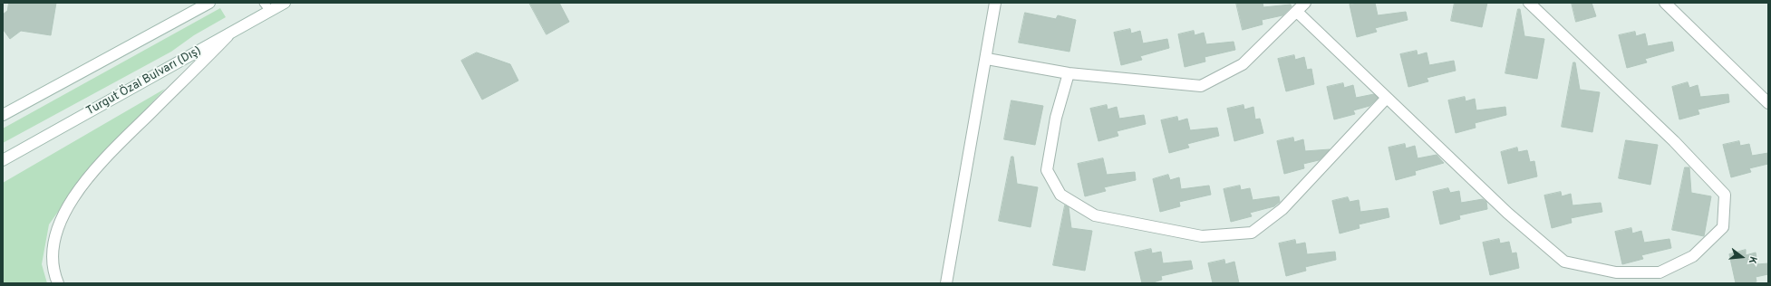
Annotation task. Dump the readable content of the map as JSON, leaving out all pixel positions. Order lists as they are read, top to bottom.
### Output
{
  "streets": {
    "street": ["Turgut Özal Bulvarı (Dış)"]
  },
  "north": "right"
}
